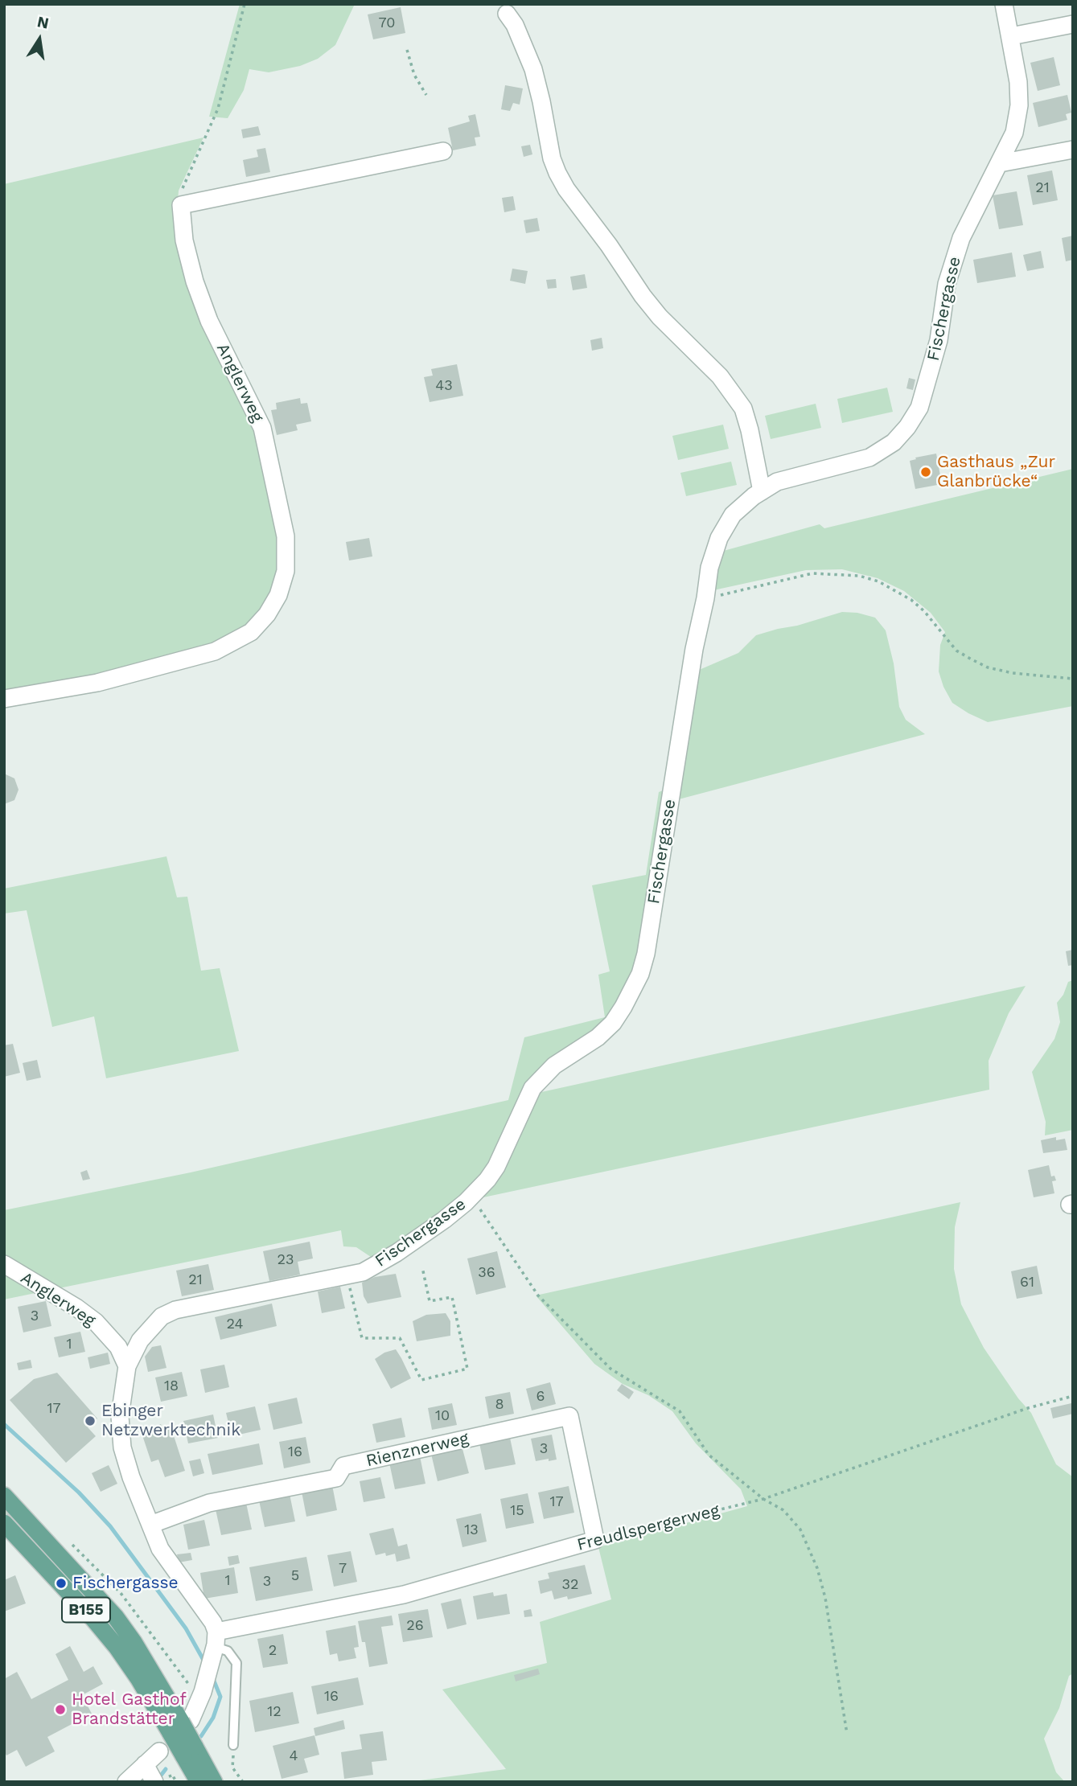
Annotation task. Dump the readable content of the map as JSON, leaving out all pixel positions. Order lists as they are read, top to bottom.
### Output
{
  "streets": {
    "main road": ["B155"],
    "street": [
      "Fischergasse",
      "Anglerweg",
      "Rienznerweg",
      "Freudlspergerweg"
    ]
  },
  "crossings": [
    ["Fischergasse", "Anglerweg"],
    ["Fischergasse", "Rienznerweg"],
    ["Fischergasse", "Freudlspergerweg"],
    ["Rienznerweg", "Freudlspergerweg"]
  ],
  "places": [
    "Gasthaus „Zur Glanbrücke“",
    "Ebinger Netzwerktechnik",
    "Fischergasse",
    "Hotel Gasthof Brandstätter"
  ],
  "house_numbers": [
    "70",
    "21",
    "43",
    "23",
    "36",
    "21",
    "61",
    "3",
    "24",
    "1",
    "18",
    "6",
    "8",
    "17",
    "10",
    "3",
    "16",
    "17",
    "15",
    "13",
    "7",
    "5",
    "1",
    "3",
    "32",
    "26",
    "2",
    "16",
    "12",
    "4"
  ],
  "north": "top"
}
